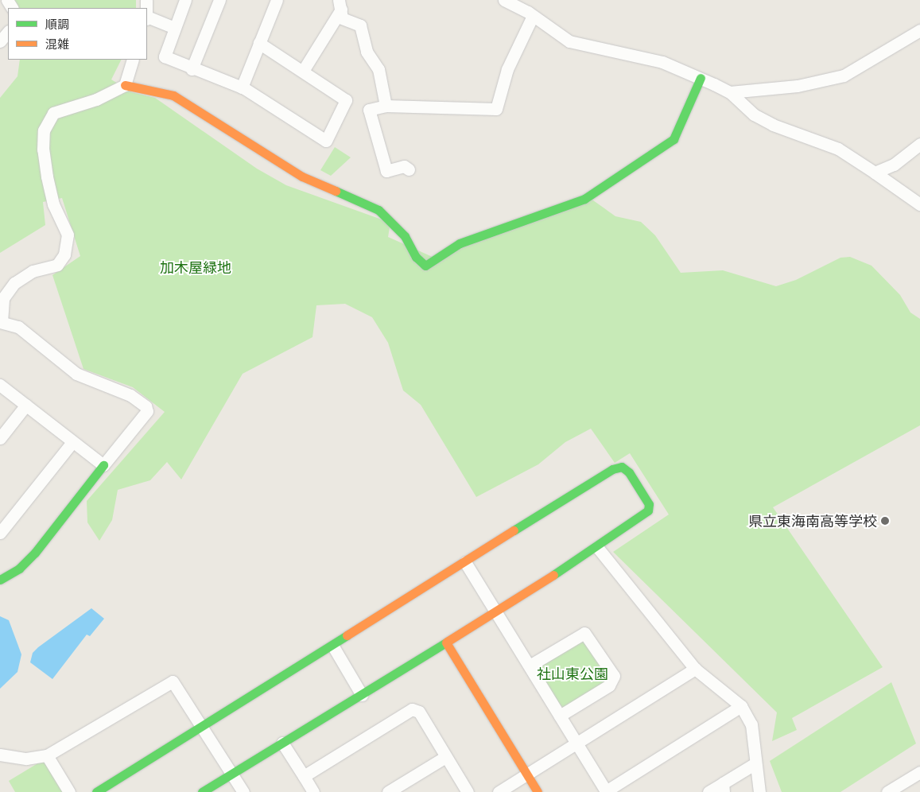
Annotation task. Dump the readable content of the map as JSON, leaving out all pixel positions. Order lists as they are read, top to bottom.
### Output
{
  "parks": ["加木屋緑地", "社山東公園"],
  "places": ["県立東海南高等学校"],
  "legend": ["順調", "混雑"]
}
